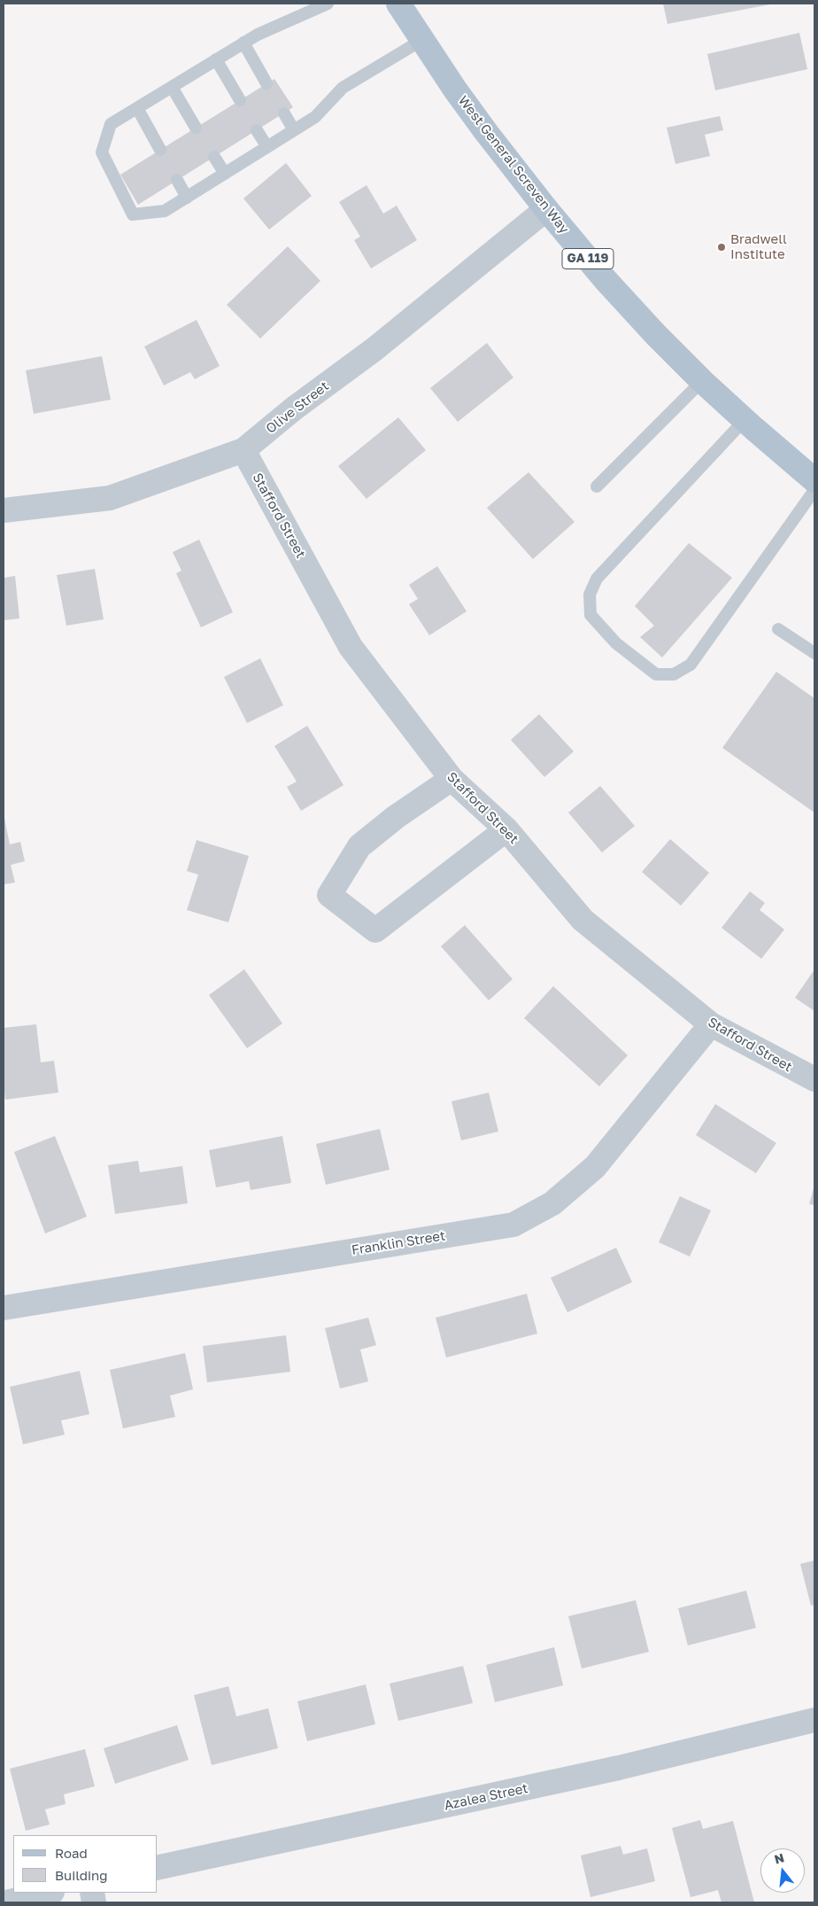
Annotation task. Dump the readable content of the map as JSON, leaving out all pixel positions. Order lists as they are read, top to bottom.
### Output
{
  "streets": {
    "main road": ["West General Screven Way", "GA 119"],
    "street": [
      "Olive Street",
      "Stafford Street",
      "Franklin Street",
      "Azalea Street"
    ]
  },
  "crossings": [
    ["West General Screven Way", "Olive Street"],
    ["Olive Street", "Stafford Street"],
    ["Stafford Street", "Franklin Street"]
  ],
  "places": ["Bradwell Institute"],
  "legend": ["Road", "Building"],
  "north": "top"
}
